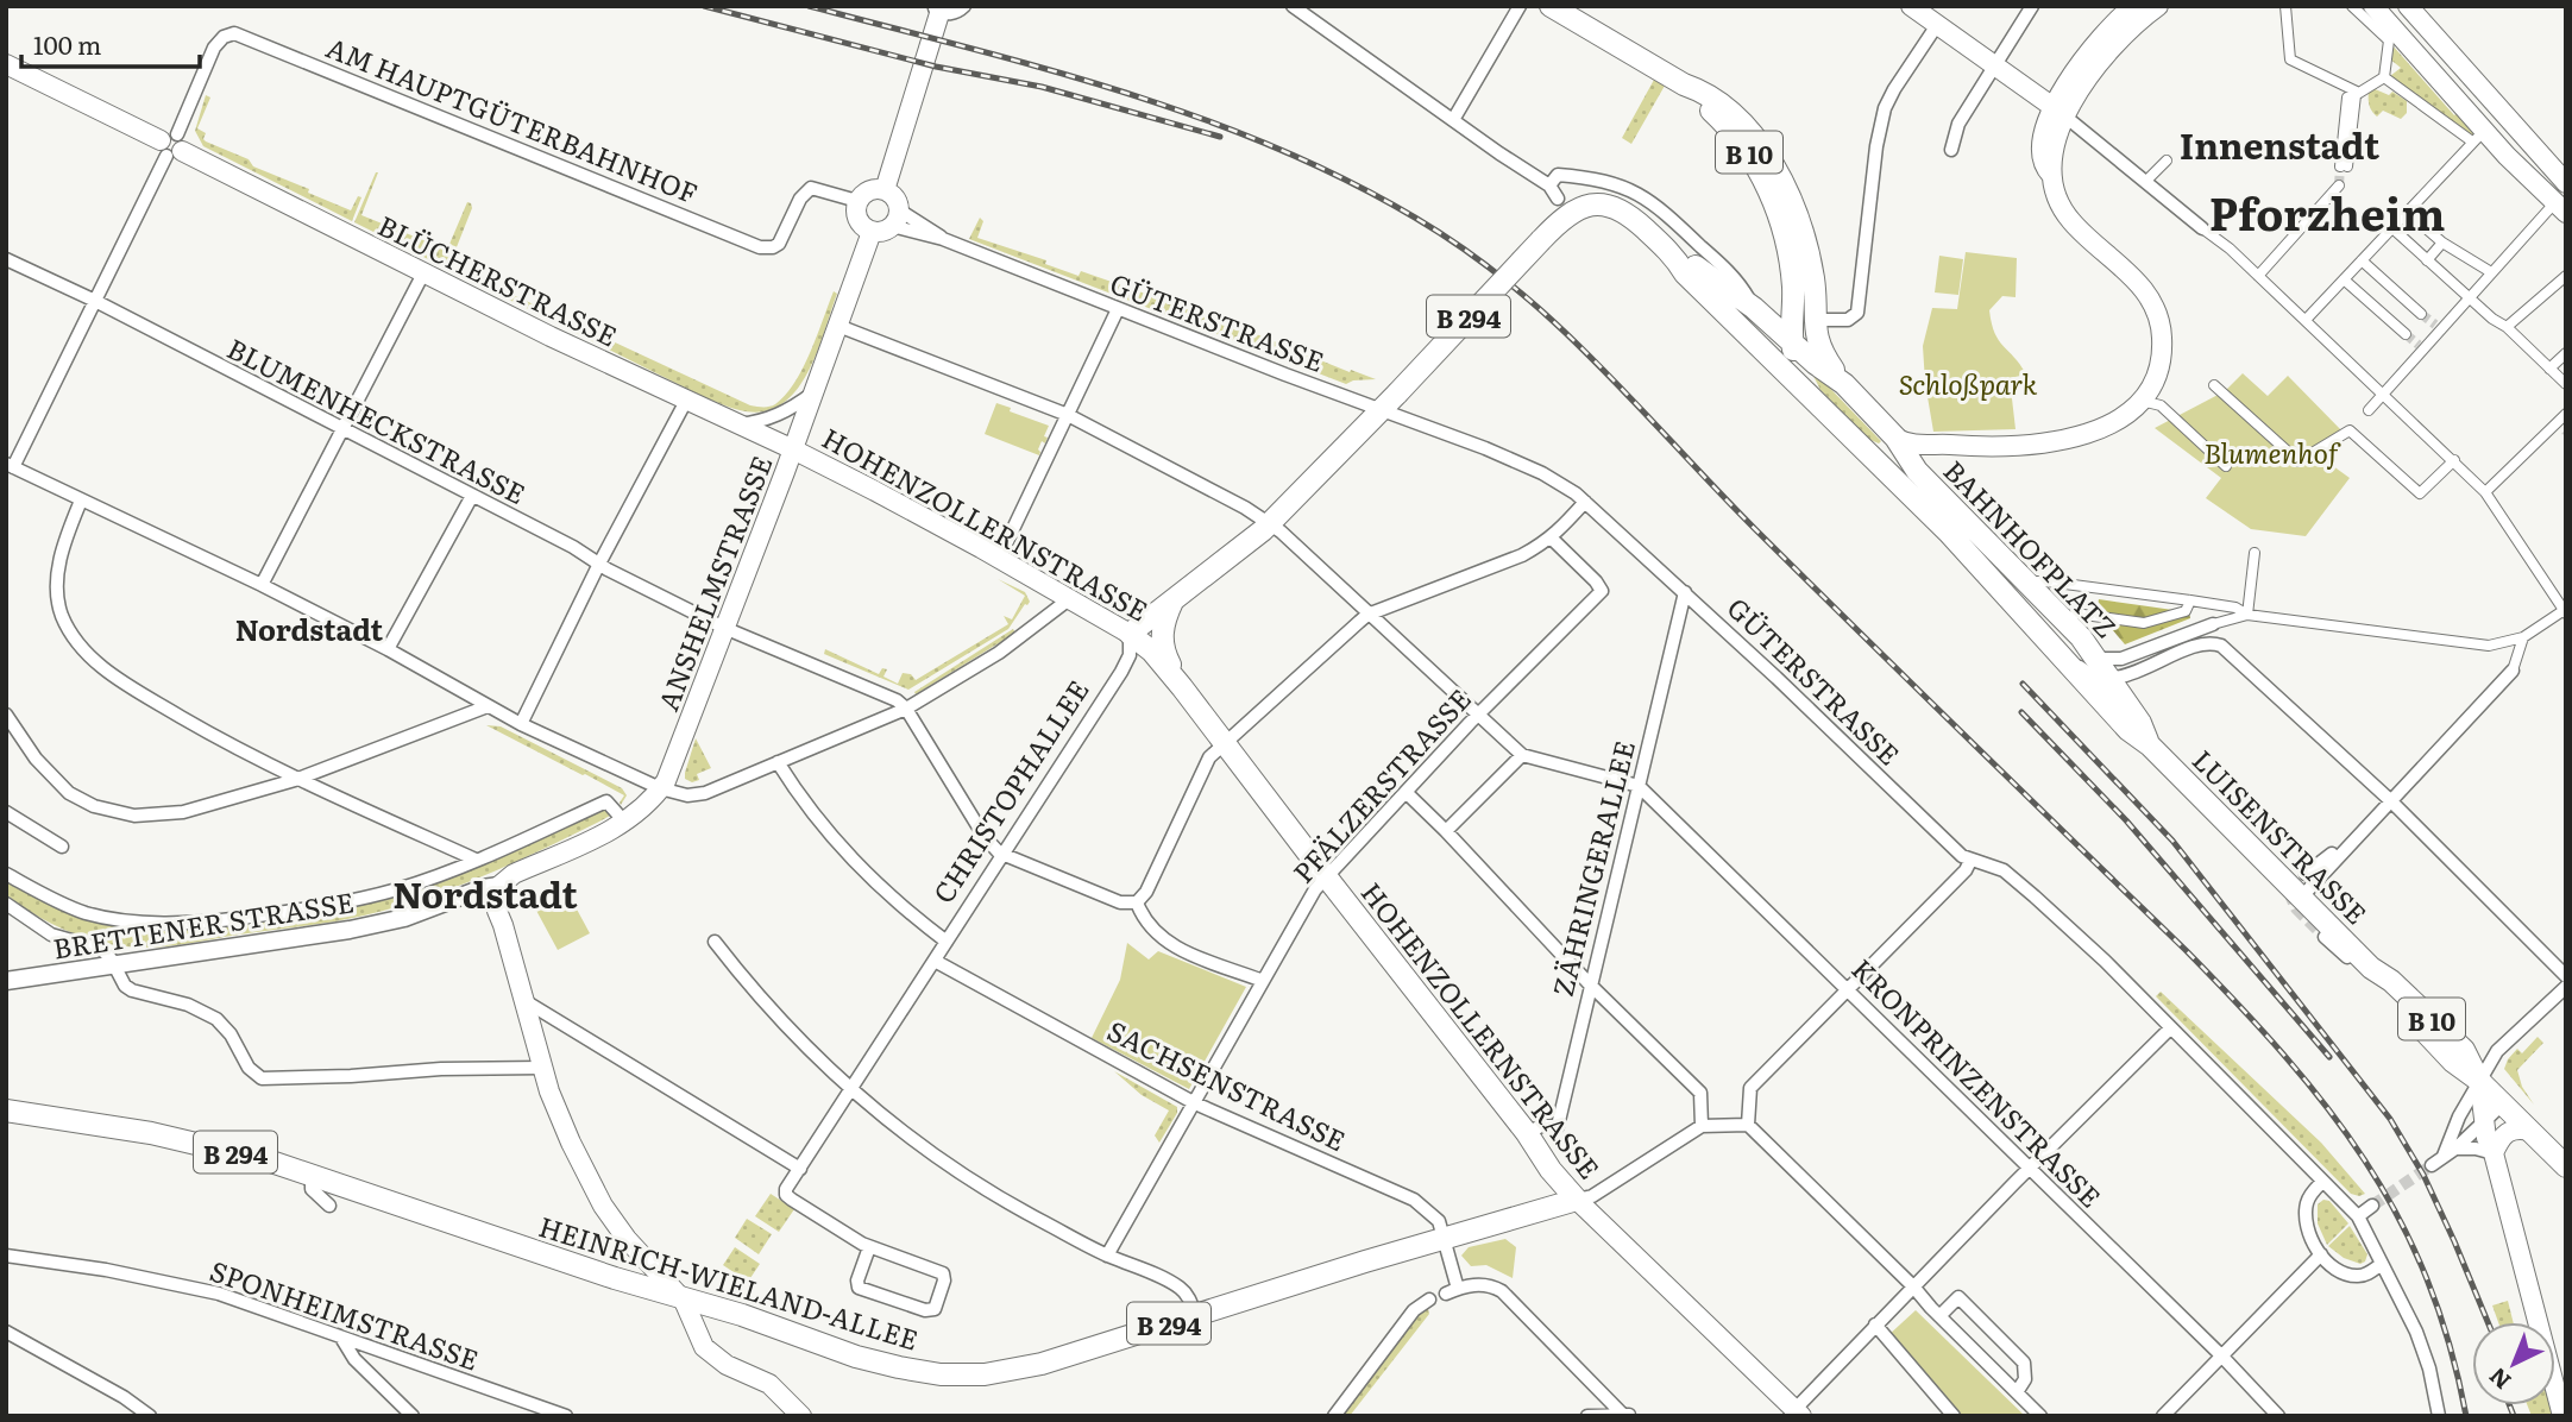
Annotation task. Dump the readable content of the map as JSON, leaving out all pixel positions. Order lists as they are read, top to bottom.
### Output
{
  "streets": {
    "main road": [
      "B 10",
      "BLÜCHERSTRASSE",
      "B 294",
      "HOHENZOLLERNSTRASSE",
      "BAHNHOFPLATZ",
      "ANSHELMSTRASSE",
      "LUISENSTRASSE",
      "BRETTENER STRASSE",
      "HEINRICH-WIELAND-ALLEE"
    ],
    "street": [
      "AM HAUPTGÜTERBAHNHOF",
      "GÜTERSTRASSE",
      "BLUMENHECKSTRASSE",
      "PFÄLZERSTRASSE",
      "CHRISTOPHALLEE",
      "ZÄHRINGERALLEE",
      "KRONPRINZENSTRASSE",
      "SACHSENSTRASSE",
      "SPONHEIMSTRASSE"
    ]
  },
  "crossings": [
    ["AM HAUPTGÜTERBAHNHOF", "BLÜCHERSTRASSE"],
    ["AM HAUPTGÜTERBAHNHOF", "GÜTERSTRASSE"],
    ["AM HAUPTGÜTERBAHNHOF", "ANSHELMSTRASSE"],
    ["B 10", "B 294"],
    ["B 10", "BAHNHOFPLATZ"],
    ["BLÜCHERSTRASSE", "HOHENZOLLERNSTRASSE"],
    ["BLÜCHERSTRASSE", "ANSHELMSTRASSE"],
    ["B 294", "GÜTERSTRASSE"],
    ["B 294", "HOHENZOLLERNSTRASSE"],
    ["B 294", "BAHNHOFPLATZ"],
    ["B 294", "CHRISTOPHALLEE"],
    ["GÜTERSTRASSE", "ANSHELMSTRASSE"],
    ["GÜTERSTRASSE", "ZÄHRINGERALLEE"],
    ["BLUMENHECKSTRASSE", "ANSHELMSTRASSE"],
    ["HOHENZOLLERNSTRASSE", "ANSHELMSTRASSE"],
    ["HOHENZOLLERNSTRASSE", "PFÄLZERSTRASSE"],
    ["HOHENZOLLERNSTRASSE", "CHRISTOPHALLEE"],
    ["HOHENZOLLERNSTRASSE", "ZÄHRINGERALLEE"],
    ["HOHENZOLLERNSTRASSE", "HEINRICH-WIELAND-ALLEE"],
    ["BAHNHOFPLATZ", "LUISENSTRASSE"],
    ["ANSHELMSTRASSE", "BRETTENER STRASSE"],
    ["PFÄLZERSTRASSE", "SACHSENSTRASSE"],
    ["CHRISTOPHALLEE", "SACHSENSTRASSE"],
    ["ZÄHRINGERALLEE", "KRONPRINZENSTRASSE"],
    ["SACHSENSTRASSE", "HEINRICH-WIELAND-ALLEE"]
  ],
  "districts": [
    "Innenstadt",
    "Pforzheim",
    "Nordstadt",
    "Nordstadt"
  ],
  "parks": ["Schloßpark", "Blumenhof"],
  "scale_bar": "100 m",
  "north": "bottom left"
}
